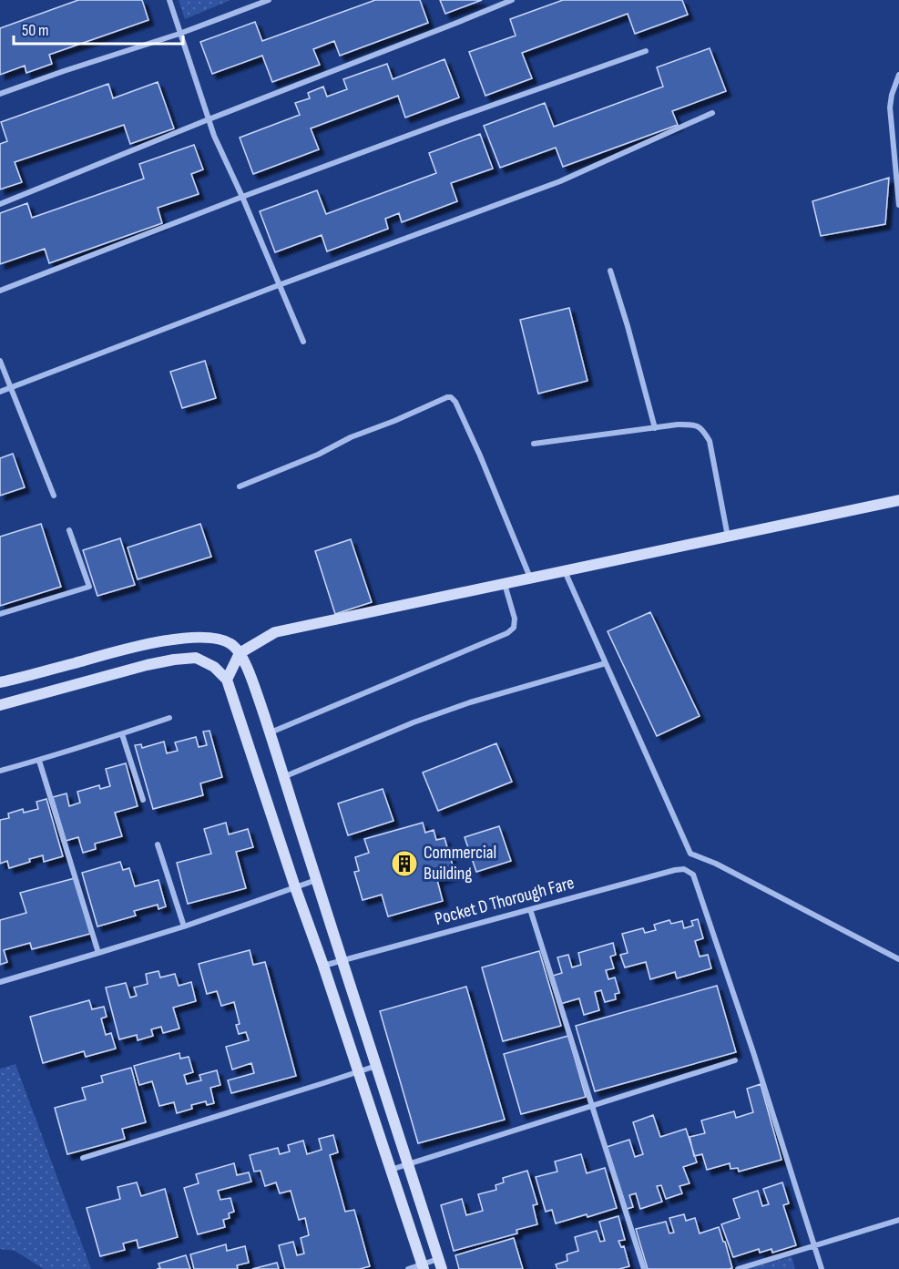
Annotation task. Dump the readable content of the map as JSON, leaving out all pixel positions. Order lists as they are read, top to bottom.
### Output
{
  "streets": {
    "street": ["Pocket D Thorough Fare"]
  },
  "places": {
    "building": ["Commercial Building"]
  },
  "scale_bar": "50 m"
}
